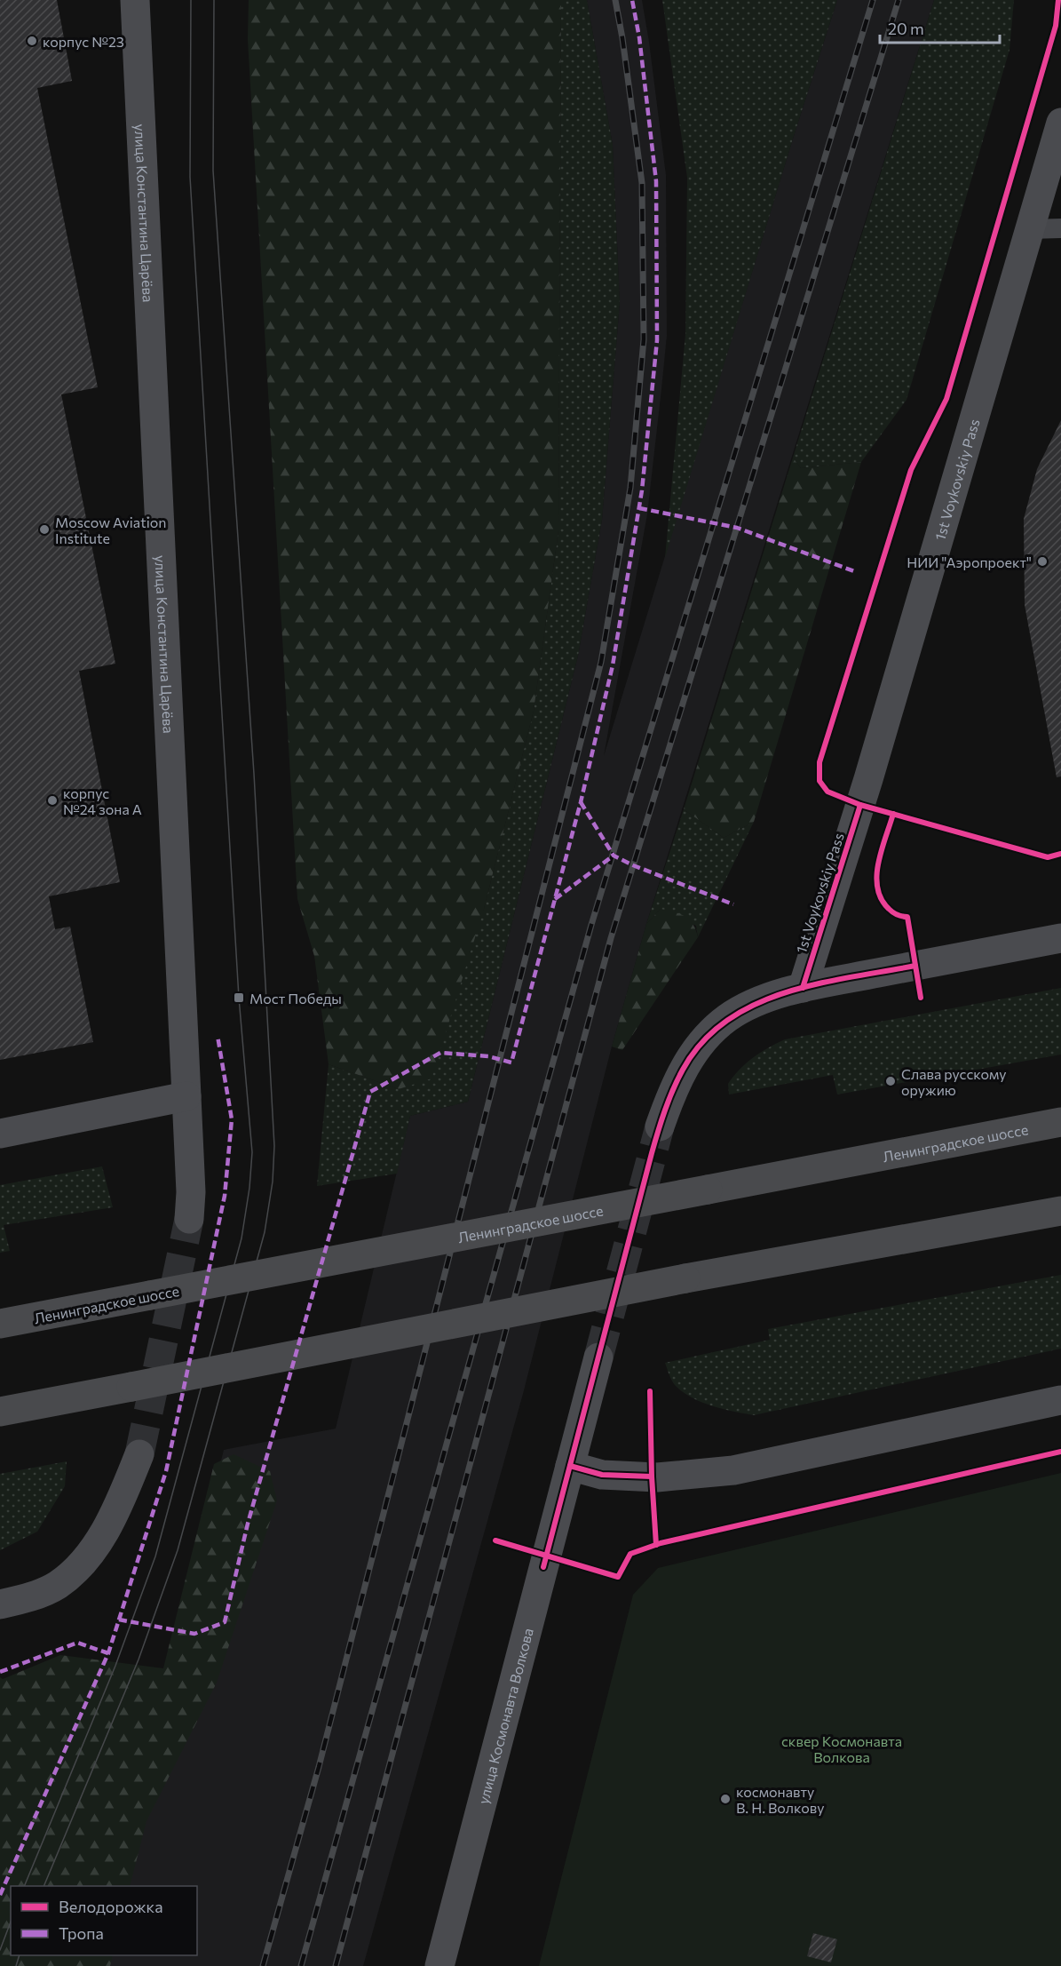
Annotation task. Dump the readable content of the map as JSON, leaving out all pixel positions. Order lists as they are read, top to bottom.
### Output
{
  "streets": {
    "main road": ["Ленинградское шоссе"],
    "street": ["улица Константина Царёва", "1st Voykovskiy Pass", "улица Космонавта Волкова"]
  },
  "parks": ["сквер Космонавта Волкова"],
  "places": {
    "other": [
      "корпус №23",
      "Moscow Aviation Institute",
      "НИИ \"Аэропроект\"",
      "корпус №24 зона А",
      "Слава русскому оружию",
      "космонавту В. Н. Волкову"
    ],
    "transit": ["Мост Победы"]
  },
  "legend": ["Велодорожка", "Тропа"],
  "scale_bar": "20 m"
}
